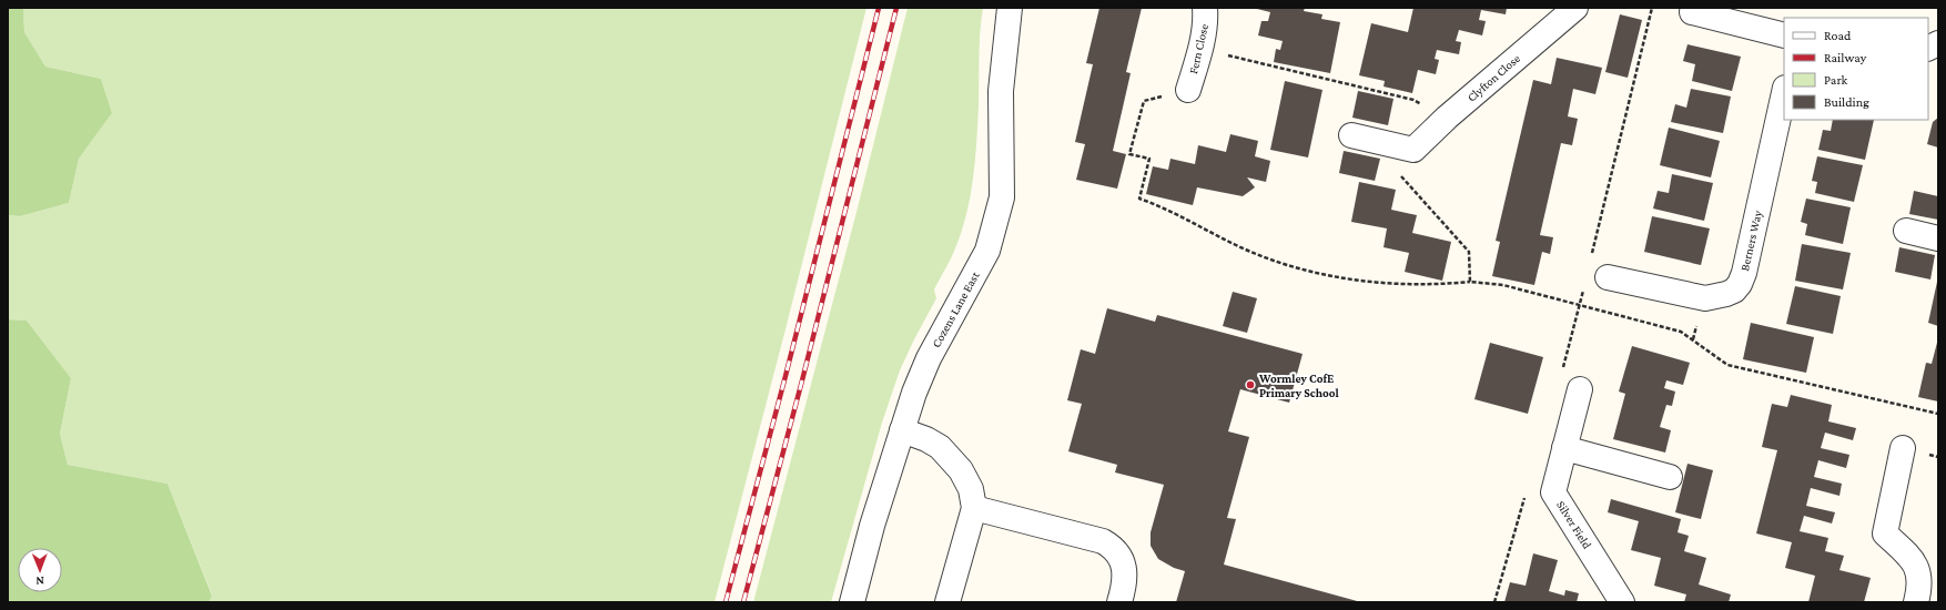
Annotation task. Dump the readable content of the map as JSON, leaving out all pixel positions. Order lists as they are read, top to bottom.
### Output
{
  "streets": {
    "street": [
      "Fern Close",
      "Clyfton Close",
      "Berners Way",
      "Cozens Lane East",
      "Silver Field"
    ]
  },
  "places": ["Wormley CofE Primary School"],
  "legend": [
    "Road",
    "Railway",
    "Park",
    "Building"
  ],
  "north": "bottom"
}
